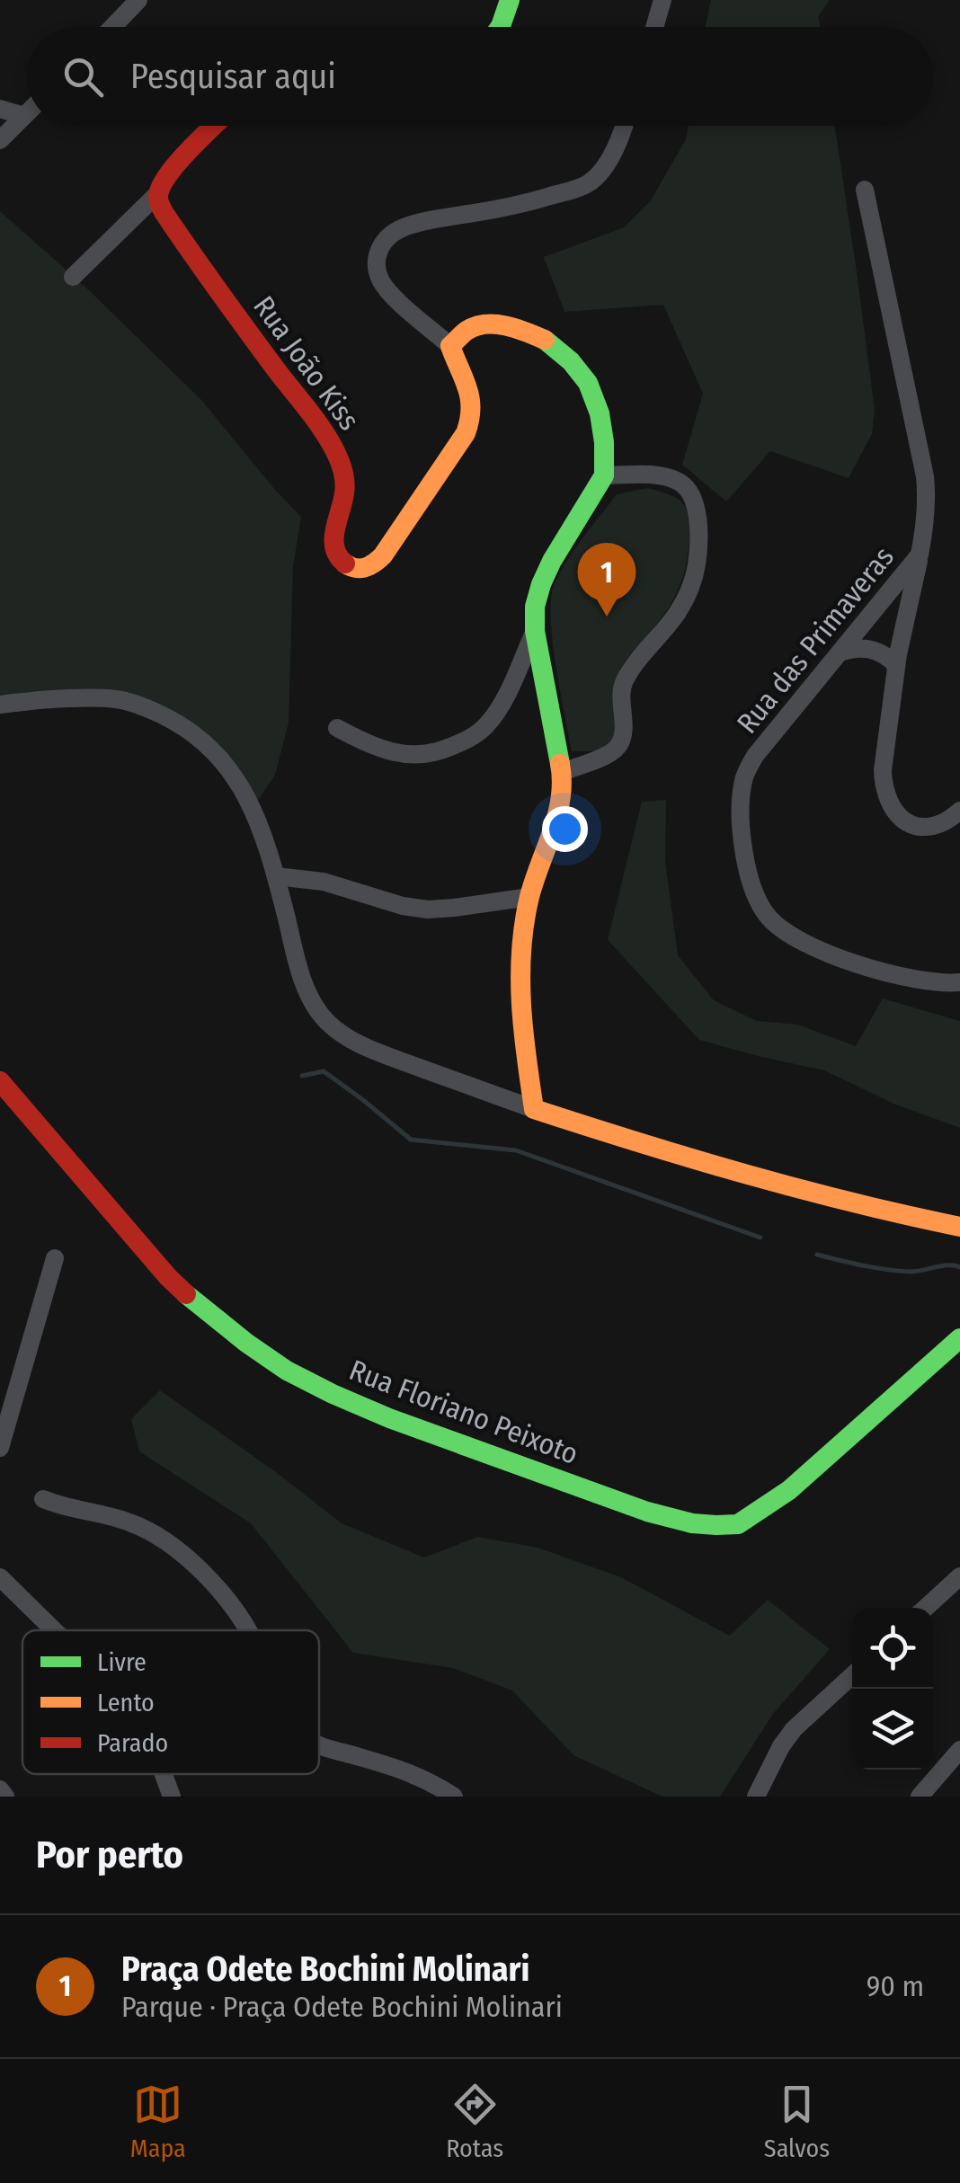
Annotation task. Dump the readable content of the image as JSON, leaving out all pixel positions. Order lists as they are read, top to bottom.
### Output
{
  "streets": {
    "street": ["Rua João Kiss", "Rua das Primaveras", "Rua Floriano Peixoto"]
  },
  "legend": ["Livre", "Lento", "Parado"],
  "page": {
    "search": "Pesquisar aqui",
    "pins": "1",
    "heading": "Por perto",
    "list": [
      {
        "mark": "1",
        "name": "Praça Odete Bochini Molinari",
        "note": "Parque · Praça Odete Bochini Molinari",
        "value": "90 m"
      }
    ],
    "nav": ["Mapa", "Rotas", "Salvos"]
  }
}
